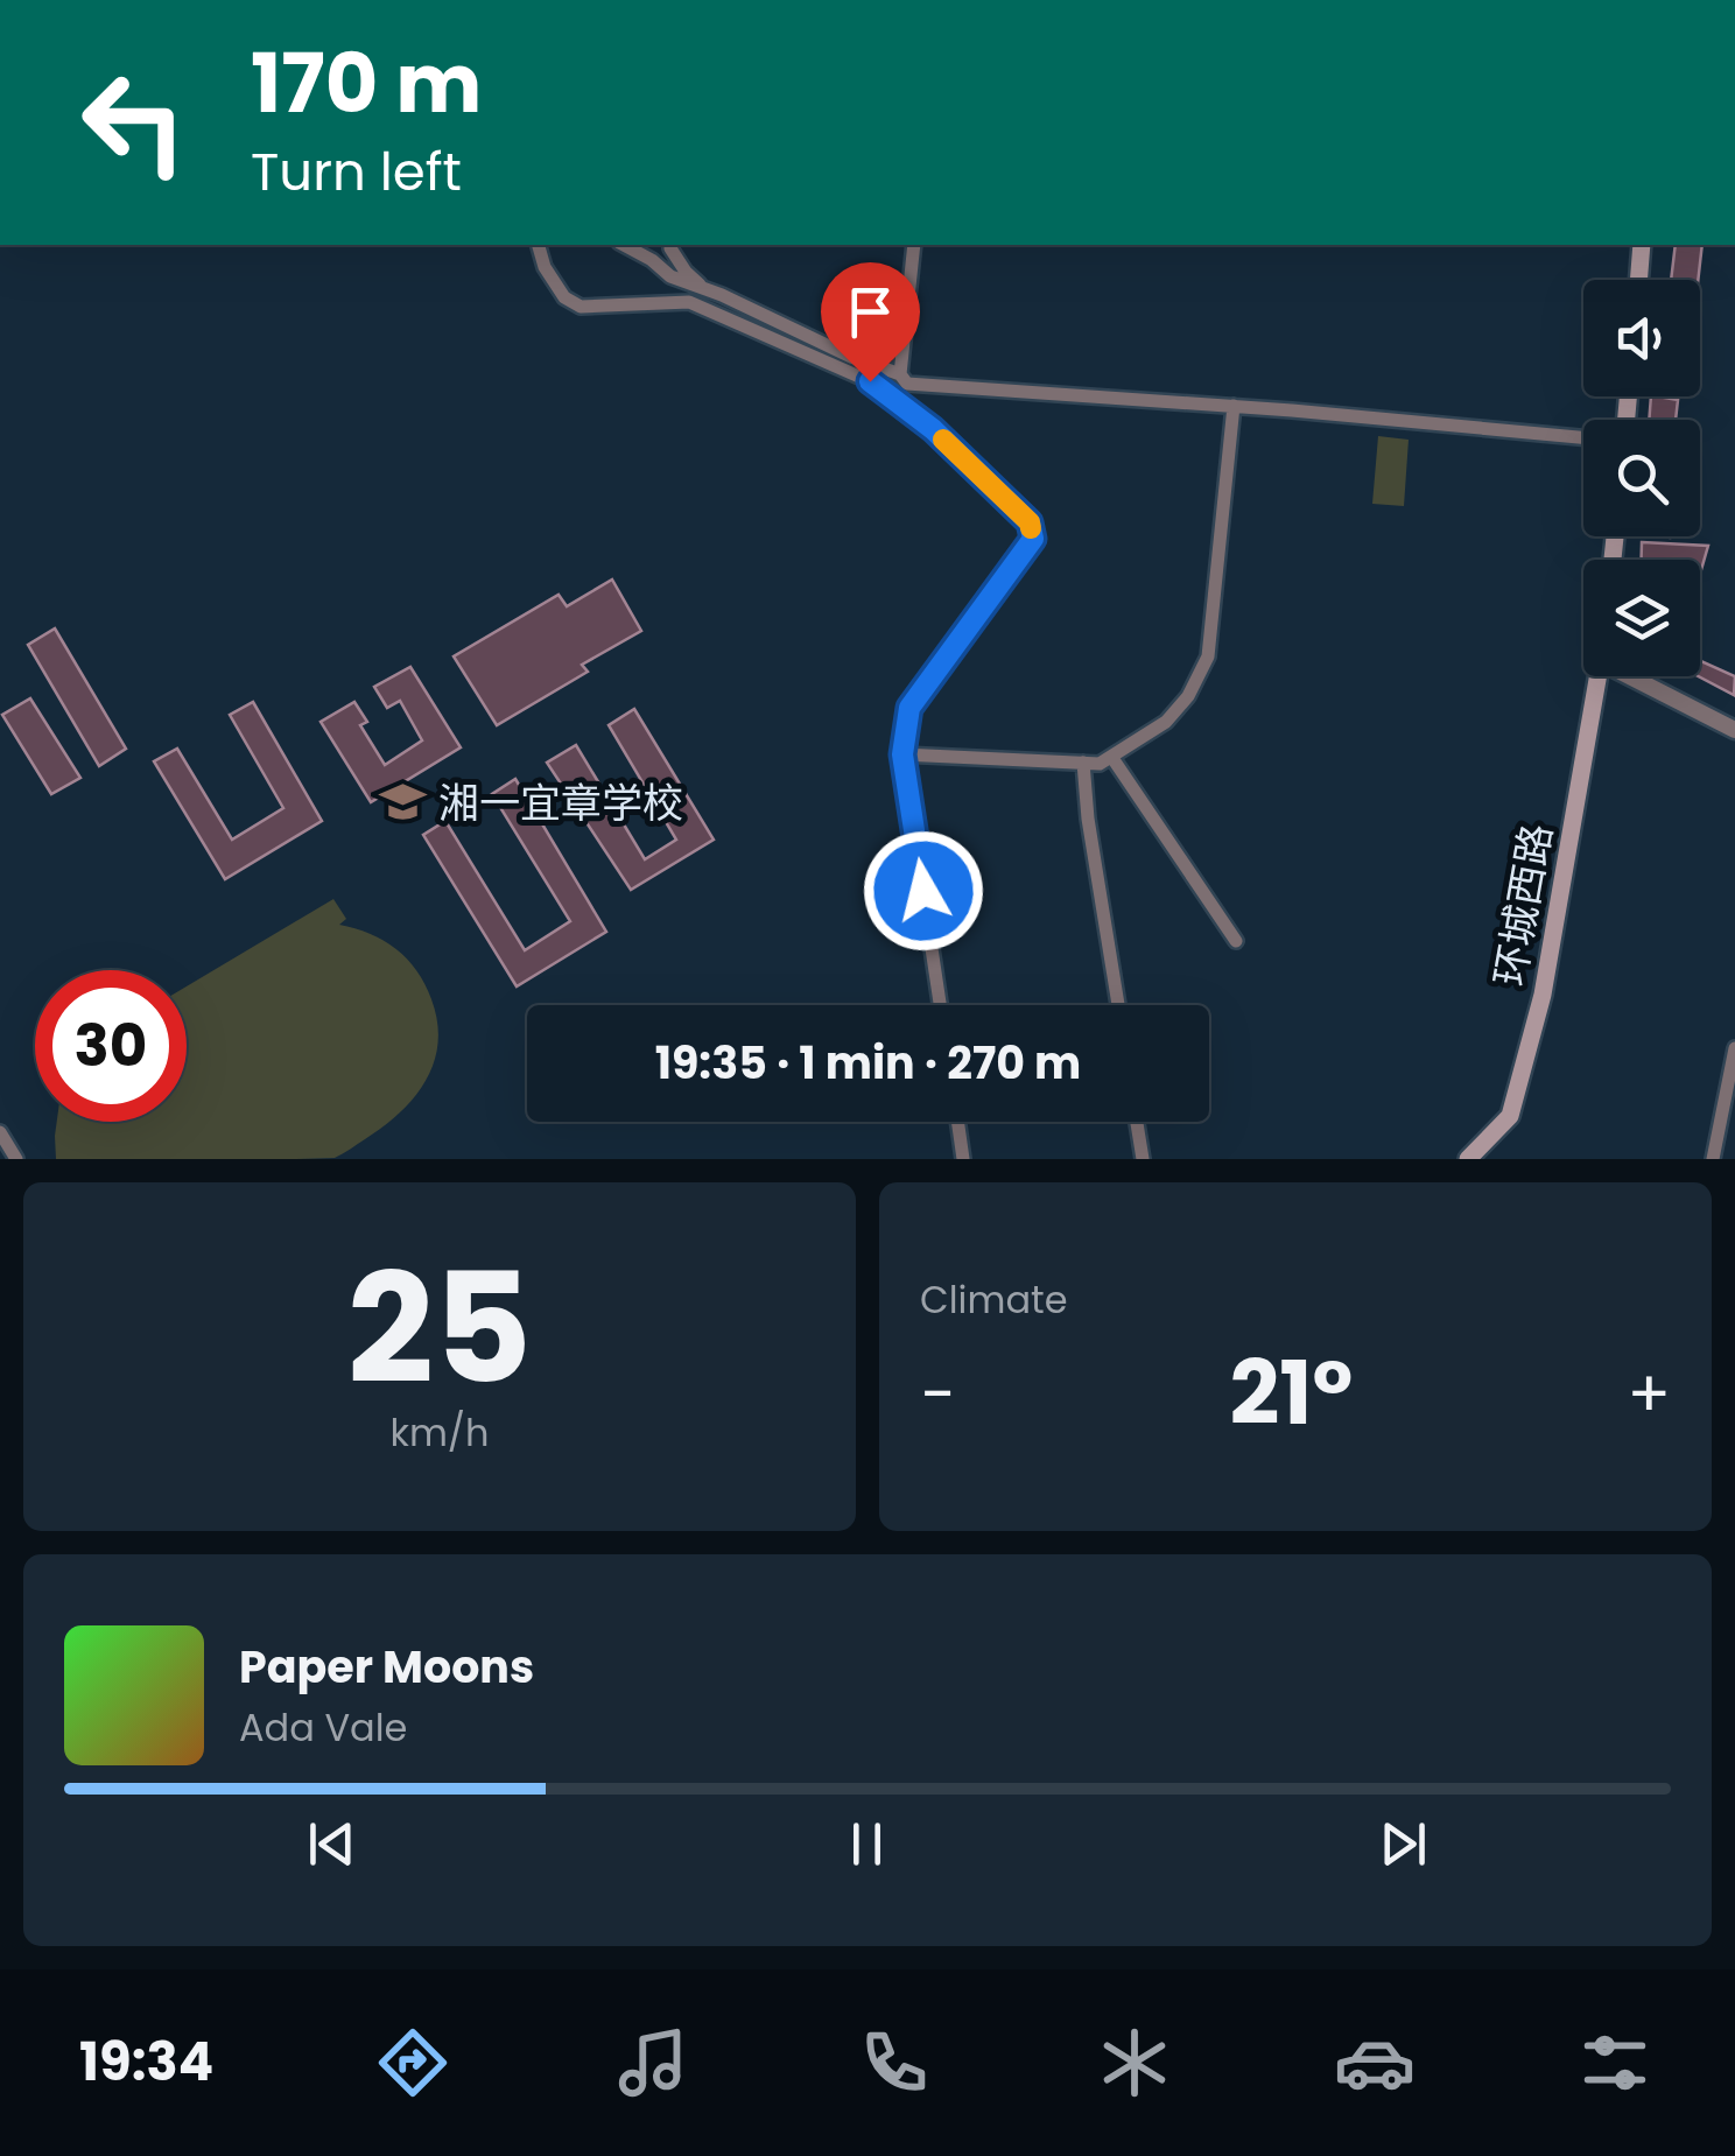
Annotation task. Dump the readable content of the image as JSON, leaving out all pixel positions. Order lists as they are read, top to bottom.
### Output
{
  "streets": {
    "main road": ["环城西路"]
  },
  "places": {
    "school or university": ["湘一宜章学校"]
  },
  "page": {
    "turn": ["170 m", "Turn left"],
    "limit": "30",
    "trip": "19:35 · 1 min · 270 m",
    "tile": [
      ["25", "km/h"],
      "Climate"
    ],
    "heat": ["−", "21°", "+"],
    "song": ["Paper Moons", "Ada Vale"],
    "tabs": "19:34"
  }
}
